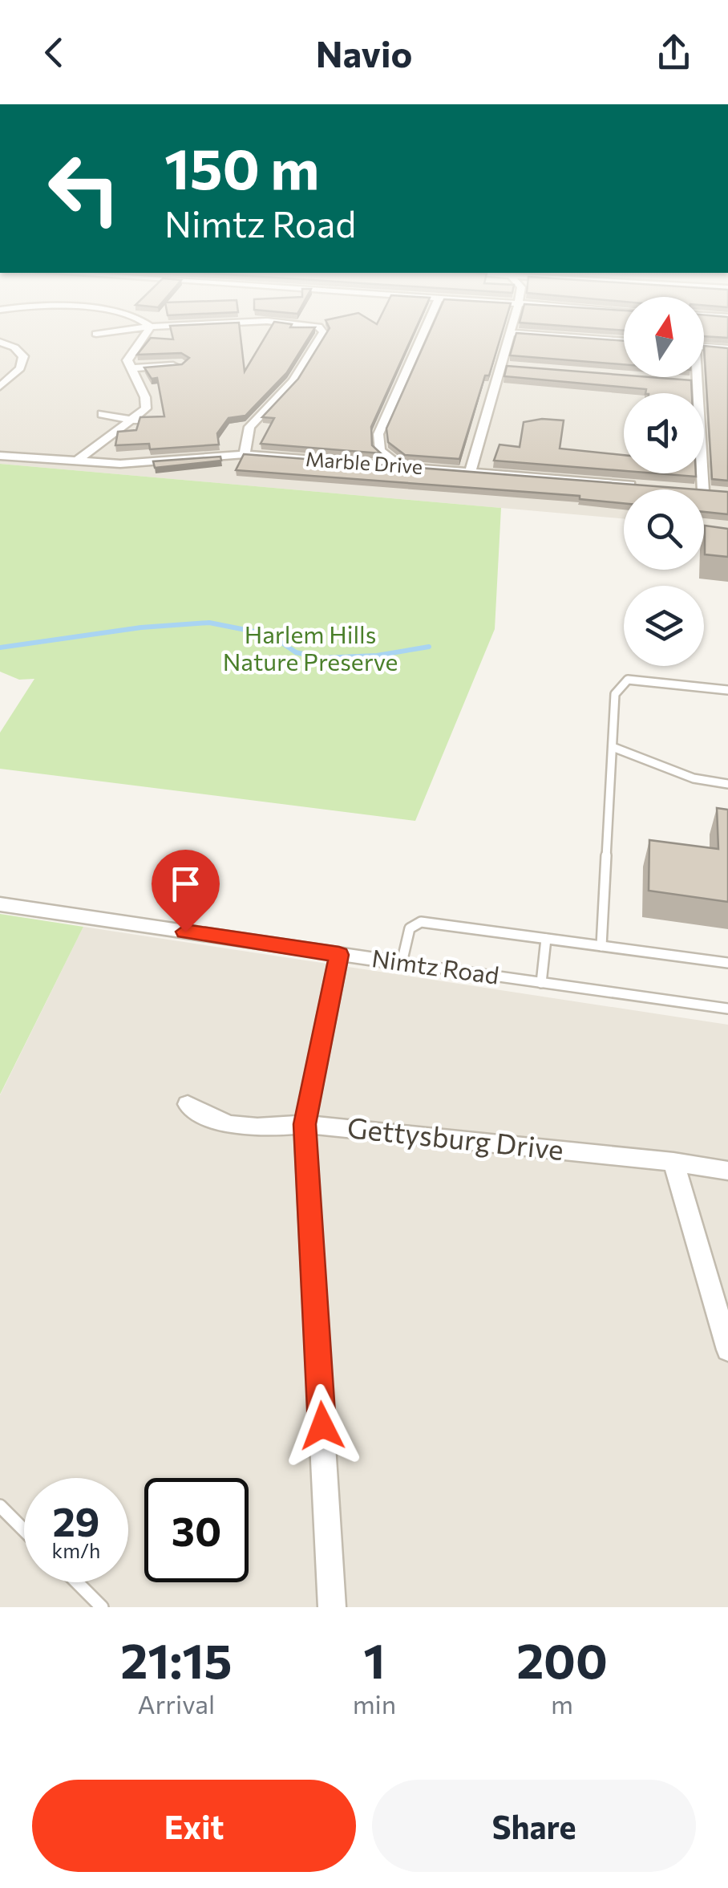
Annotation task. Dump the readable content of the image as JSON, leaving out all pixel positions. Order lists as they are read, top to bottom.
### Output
{
  "streets": {
    "street": ["Marble Drive", "Nimtz Road", "Gettysburg Drive"]
  },
  "parks": ["Harlem Hills Nature Preserve"],
  "north": "top",
  "page": {
    "header": "Navio",
    "turn": ["150 m", "Nimtz Road"],
    "speed": "29 km/h",
    "limit": "30",
    "eta": [
      "21:15",
      "Arrival",
      "1",
      "min",
      "200",
      "m"
    ],
    "buttons": ["Exit", "Share"]
  }
}
